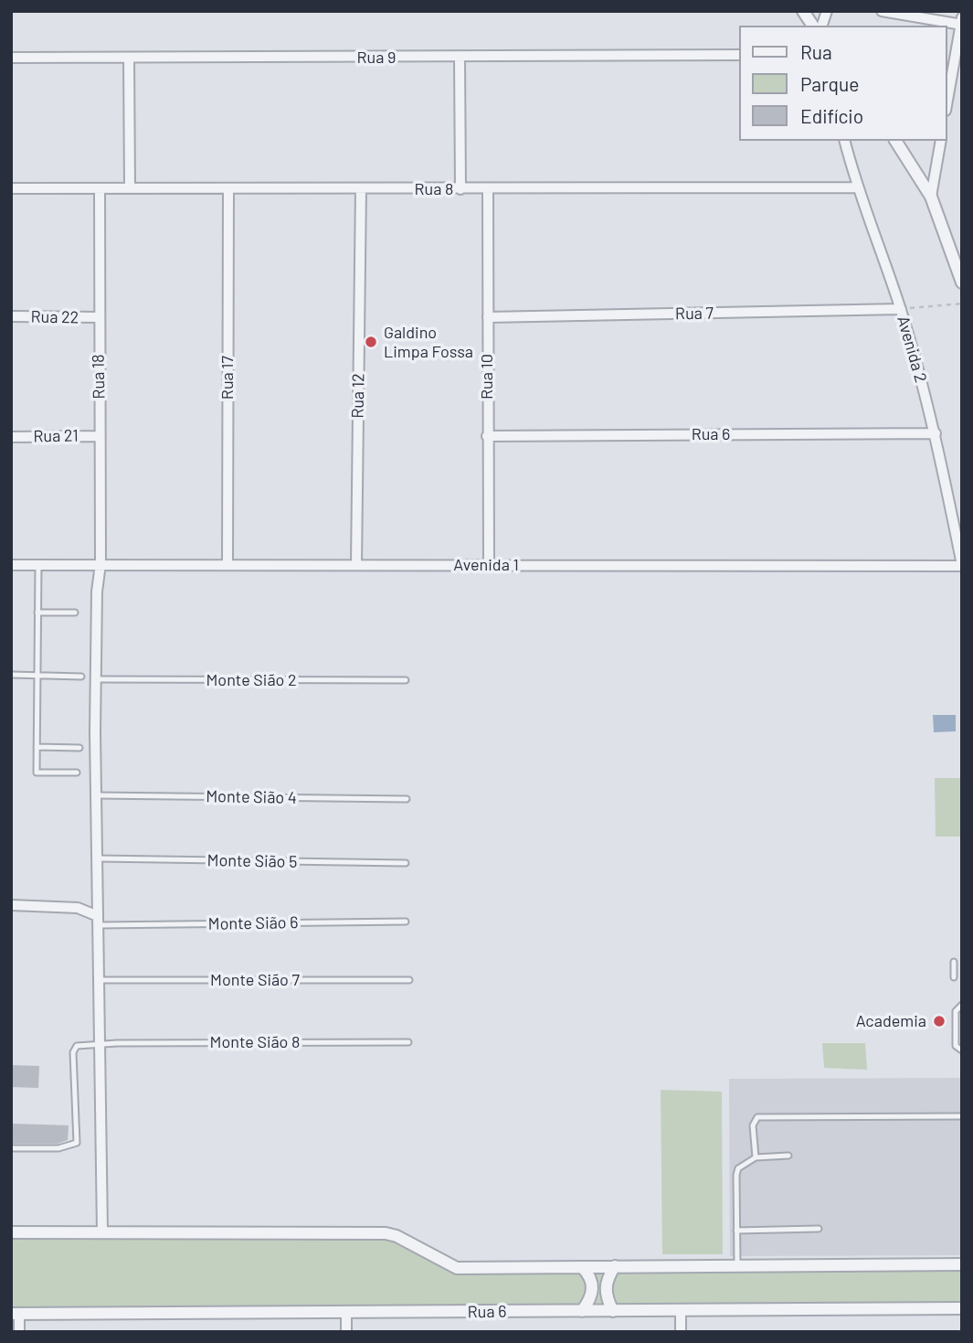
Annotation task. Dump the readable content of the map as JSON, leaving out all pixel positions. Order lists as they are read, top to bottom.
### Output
{
  "streets": {
    "street": [
      "Rua 9",
      "Rua 8",
      "Rua 7",
      "Rua 22",
      "Avenida 2",
      "Rua 18",
      "Rua 10",
      "Rua 17",
      "Rua 12",
      "Rua 6",
      "Rua 21",
      "Avenida 1"
    ],
    "lane": [
      "Monte Sião 2",
      "Monte Sião 4",
      "Monte Sião 5",
      "Monte Sião 6",
      "Monte Sião 7",
      "Monte Sião 8"
    ]
  },
  "crossings": [
    ["Rua 8", "Avenida 2"],
    ["Rua 8", "Rua 18"],
    ["Rua 8", "Rua 10"],
    ["Rua 8", "Rua 17"],
    ["Rua 8", "Rua 12"],
    ["Rua 7", "Avenida 2"],
    ["Rua 7", "Rua 10"],
    ["Rua 22", "Rua 18"],
    ["Avenida 2", "Rua 6"],
    ["Avenida 2", "Avenida 1"],
    ["Rua 18", "Rua 21"],
    ["Rua 18", "Avenida 1"],
    ["Rua 18", "Monte Sião 2"],
    ["Rua 18", "Monte Sião 4"],
    ["Rua 18", "Monte Sião 5"],
    ["Rua 18", "Monte Sião 6"],
    ["Rua 18", "Monte Sião 7"],
    ["Rua 18", "Monte Sião 8"],
    ["Rua 10", "Rua 6"],
    ["Rua 10", "Avenida 1"],
    ["Rua 17", "Avenida 1"],
    ["Rua 12", "Avenida 1"]
  ],
  "places": ["Galdino Limpa Fossa", "Academia"],
  "legend": ["Rua", "Parque", "Edifício"]
}
